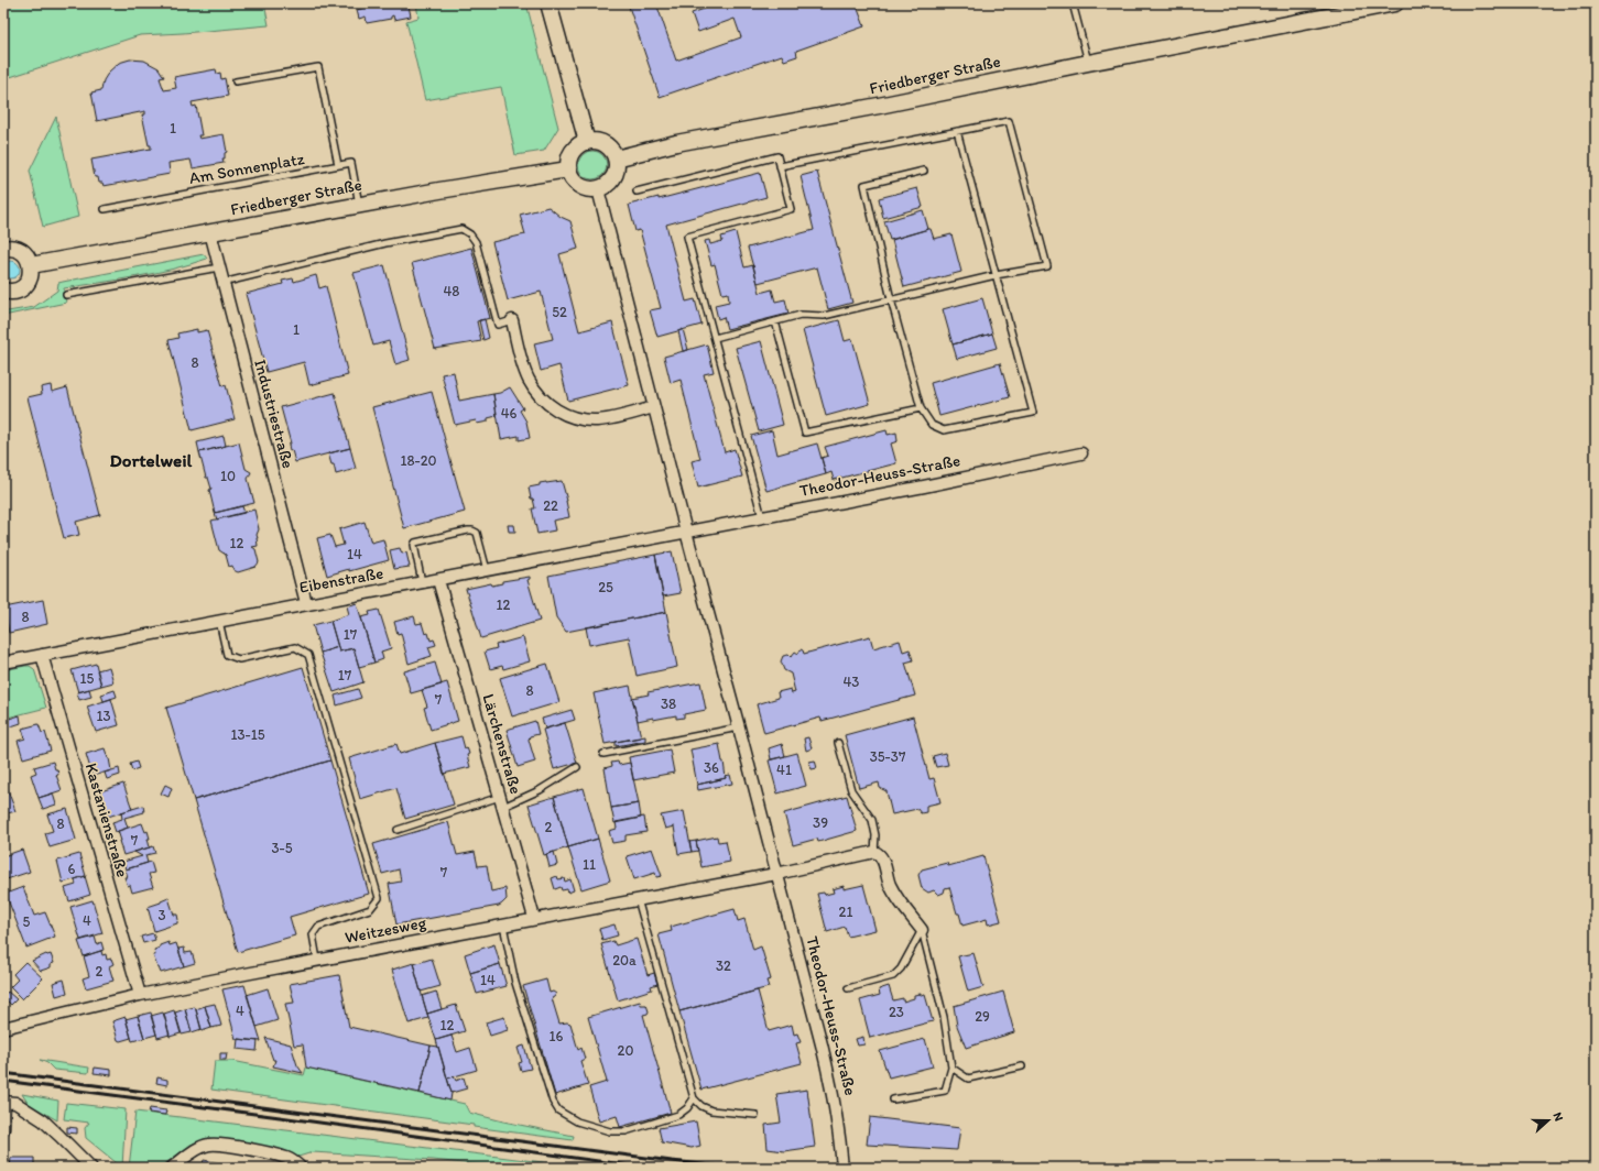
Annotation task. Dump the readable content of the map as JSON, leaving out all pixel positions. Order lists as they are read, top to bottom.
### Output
{
  "streets": {
    "street": [
      "Friedberger Straße",
      "Industriestraße",
      "Theodor-Heuss-Straße",
      "Eibenstraße",
      "Lärchenstraße",
      "Kastanienstraße",
      "Weitzesweg"
    ],
    "lane": ["Am Sonnenplatz"]
  },
  "crossings": [
    ["Friedberger Straße", "Industriestraße"],
    ["Friedberger Straße", "Theodor-Heuss-Straße"],
    ["Industriestraße", "Eibenstraße"],
    ["Theodor-Heuss-Straße", "Eibenstraße"],
    ["Theodor-Heuss-Straße", "Weitzesweg"],
    ["Eibenstraße", "Lärchenstraße"],
    ["Eibenstraße", "Kastanienstraße"],
    ["Lärchenstraße", "Weitzesweg"],
    ["Kastanienstraße", "Weitzesweg"]
  ],
  "districts": ["Dortelweil"],
  "house_numbers": [
    "1",
    "48",
    "52",
    "1",
    "8",
    "46",
    "18-20",
    "10",
    "22",
    "12",
    "14",
    "25",
    "12",
    "8",
    "17",
    "17",
    "15",
    "43",
    "8",
    "7",
    "38",
    "13",
    "13-15",
    "35-37",
    "36",
    "41",
    "39",
    "8",
    "2",
    "7",
    "3-5",
    "11",
    "6",
    "7",
    "21",
    "3",
    "4",
    "5",
    "20a",
    "32",
    "2",
    "14",
    "4",
    "23",
    "29",
    "12",
    "16",
    "20"
  ],
  "north": "right"
}
